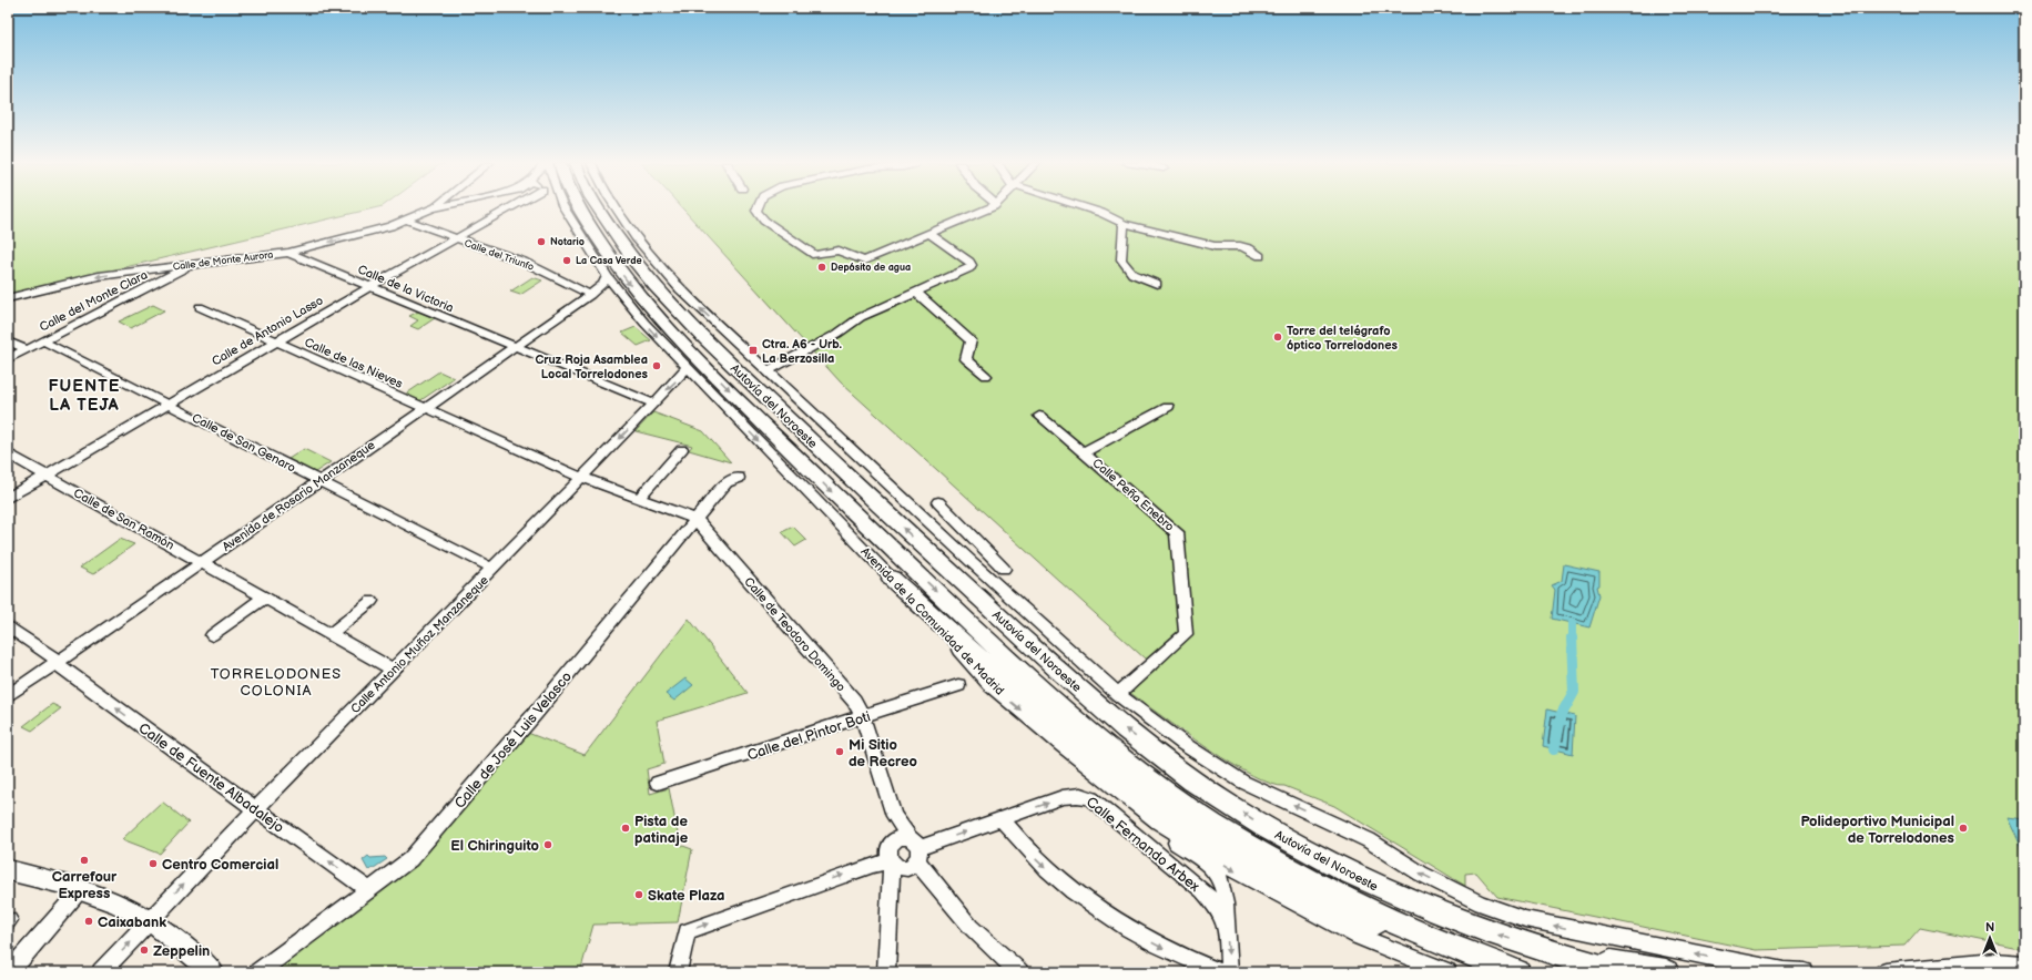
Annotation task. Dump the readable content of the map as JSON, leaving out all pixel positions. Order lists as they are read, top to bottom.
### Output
{
  "streets": {
    "highway": ["Autovía del Noroeste"],
    "street": [
      "Calle del Triunfo",
      "Calle de Monte Aurora",
      "Calle de la Victoria",
      "Calle del Monte Clara",
      "Calle de Antonio Lasso",
      "Calle de las Nieves",
      "Calle de San Genaro",
      "Calle Peña Enebro",
      "Avenida de Rosario Manzaneque",
      "Calle de San Ramón",
      "Avenida de la Comunidad de Madrid",
      "Calle de Teodoro Domingo",
      "Calle Antonio Muñoz Manzaneque",
      "Calle del Pintor Boti",
      "Calle de José Luis Velasco",
      "Calle de Fuente Albadalejo",
      "Calle Fernando Arbex"
    ]
  },
  "crossings": [
    ["Calle del Triunfo", "Calle de Monte Aurora"],
    ["Calle del Triunfo", "Calle de Antonio Lasso"],
    ["Calle del Triunfo", "Avenida de Rosario Manzaneque"],
    ["Calle de Monte Aurora", "Calle de la Victoria"],
    ["Calle de Monte Aurora", "Calle del Monte Clara"],
    ["Calle de la Victoria", "Calle de Antonio Lasso"],
    ["Calle de la Victoria", "Avenida de Rosario Manzaneque"],
    ["Calle de la Victoria", "Calle Antonio Muñoz Manzaneque"],
    ["Calle del Monte Clara", "Calle de San Genaro"],
    ["Calle de Antonio Lasso", "Calle de las Nieves"],
    ["Calle de Antonio Lasso", "Calle de San Genaro"],
    ["Calle de Antonio Lasso", "Calle de San Ramón"],
    ["Calle de las Nieves", "Avenida de Rosario Manzaneque"],
    ["Calle de las Nieves", "Calle de Teodoro Domingo"],
    ["Calle de las Nieves", "Calle Antonio Muñoz Manzaneque"],
    ["Calle de San Genaro", "Avenida de Rosario Manzaneque"],
    ["Calle de San Genaro", "Calle Antonio Muñoz Manzaneque"],
    ["Avenida de Rosario Manzaneque", "Calle de San Ramón"],
    ["Avenida de Rosario Manzaneque", "Avenida de la Comunidad de Madrid"],
    ["Avenida de Rosario Manzaneque", "Calle de Fuente Albadalejo"],
    ["Calle de San Ramón", "Calle Antonio Muñoz Manzaneque"],
    ["Avenida de la Comunidad de Madrid", "Calle Antonio Muñoz Manzaneque"],
    ["Calle de Teodoro Domingo", "Calle Antonio Muñoz Manzaneque"],
    ["Calle de Teodoro Domingo", "Calle del Pintor Boti"],
    ["Calle de Teodoro Domingo", "Calle de José Luis Velasco"],
    ["Calle de Teodoro Domingo", "Calle Fernando Arbex"],
    ["Calle Antonio Muñoz Manzaneque", "Calle de Fuente Albadalejo"],
    ["Calle de José Luis Velasco", "Calle de Fuente Albadalejo"]
  ],
  "one_way": ["Calle de Monte Aurora", "Calle de Fuente Albadalejo", "Calle Fernando Arbex"],
  "districts": ["FUENTE LA TEJA", "TORRELODONES COLONIA"],
  "places": {
    "other": [
      "Notario",
      "La Casa Verde",
      "Depósito de agua",
      "Torre del telégrafo óptico Torrelodones",
      "Cruz Roja Asamblea Local Torrelodones",
      "Mi Sitio de Recreo",
      "Pista de patinaje",
      "Polideportivo Municipal de Torrelodones",
      "El Chiringuito",
      "Carrefour Express",
      "Centro Comercial",
      "Skate Plaza",
      "Caixabank",
      "Zeppelin"
    ],
    "transit": ["Ctra. A6 - Urb. La Berzosilla"]
  },
  "north": "top"
}
